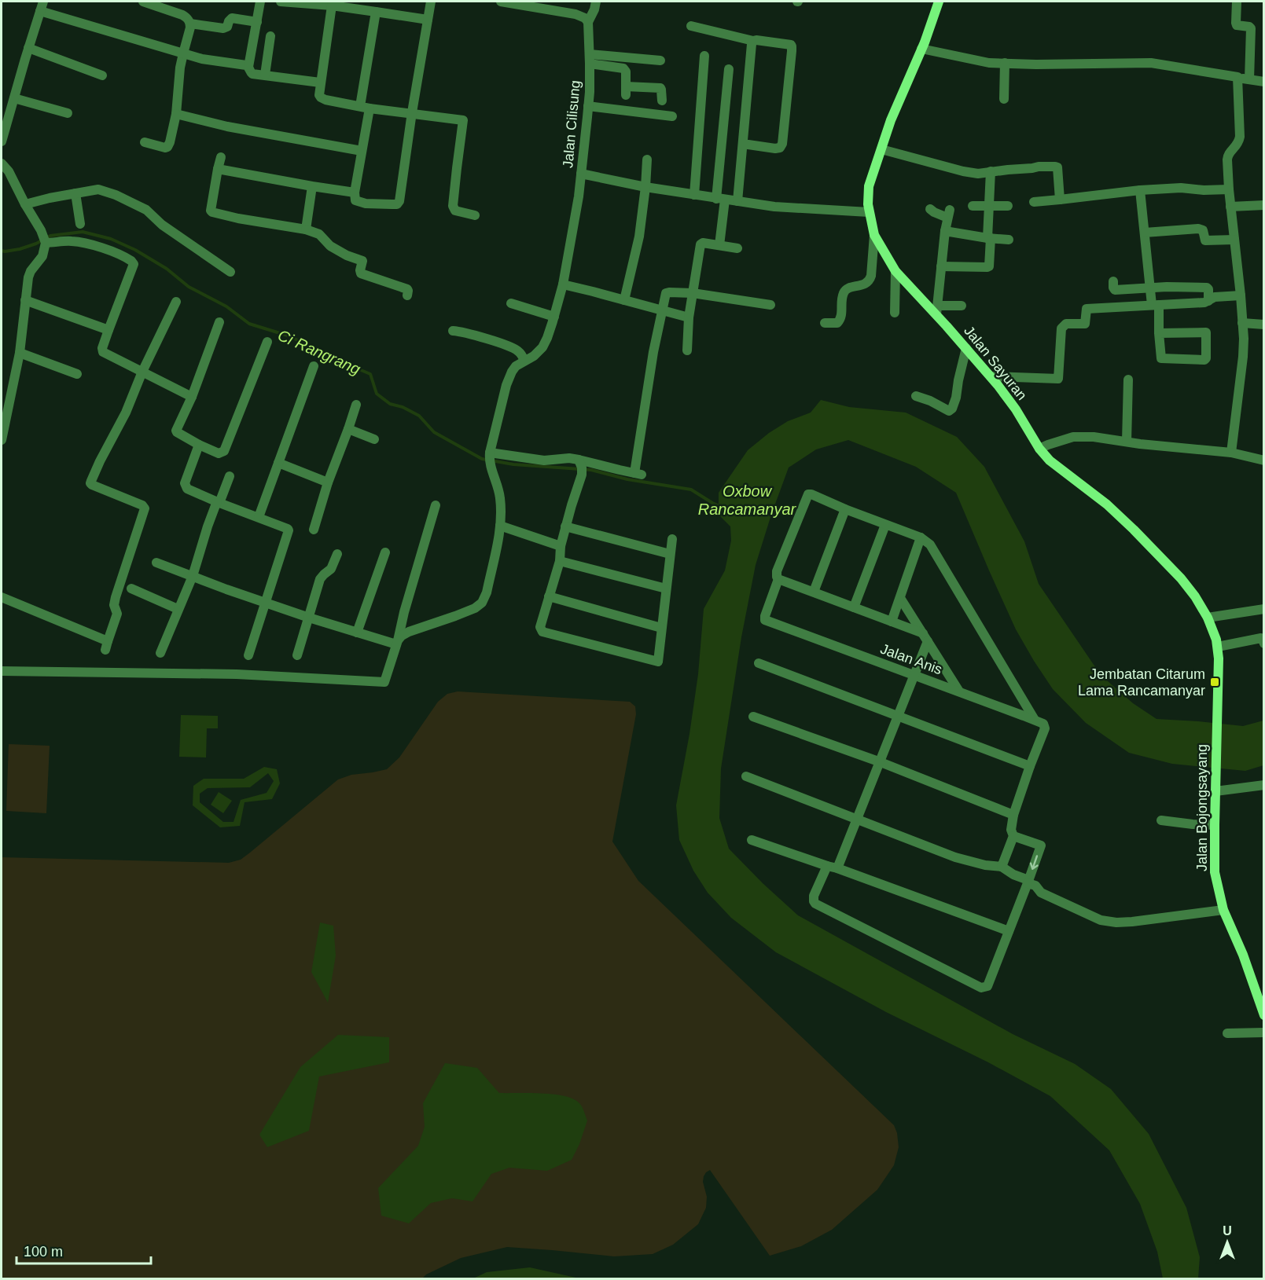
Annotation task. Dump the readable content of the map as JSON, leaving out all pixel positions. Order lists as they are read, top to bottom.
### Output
{
  "streets": {
    "street": [
      "Jalan Cilisung",
      "Jalan Sayuran",
      "Jalan Anis",
      "Jalan Bojongsayang"
    ]
  },
  "crossings": [
    ["Jalan Sayuran", "Jalan Bojongsayang"]
  ],
  "water": ["Ci Rangrang", "Oxbow Rancamanyar"],
  "places": {
    "transit": ["Jembatan Citarum Lama Rancamanyar"]
  },
  "scale_bar": "100 m",
  "north": "top"
}
